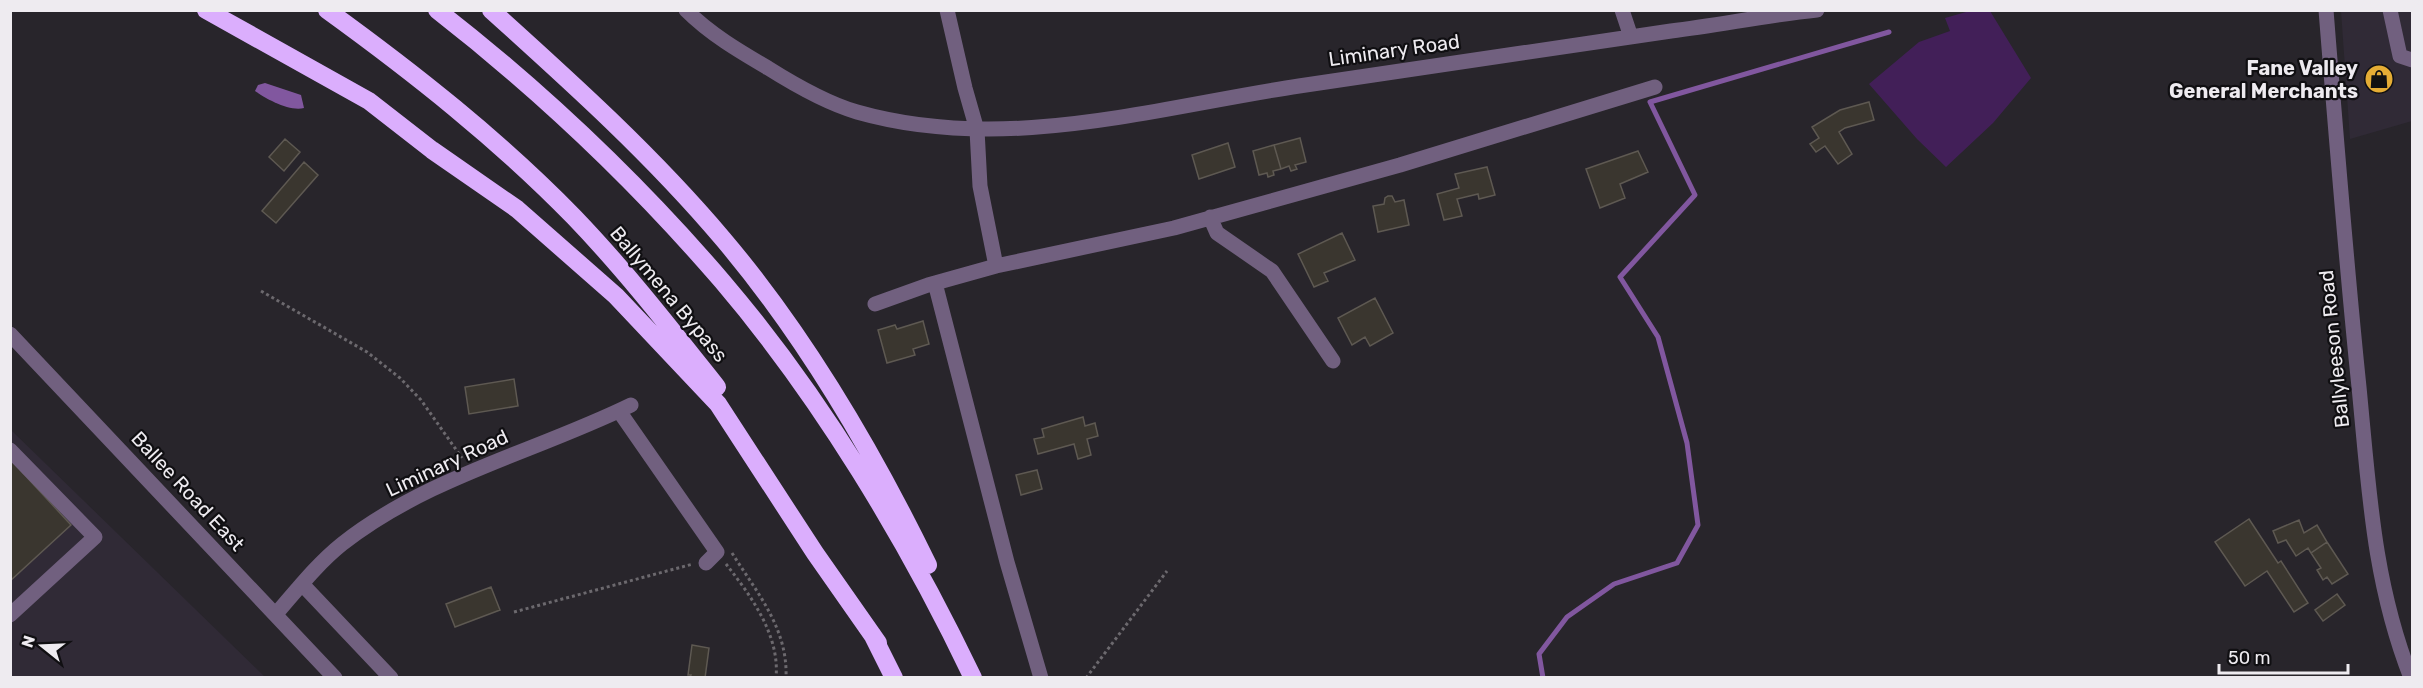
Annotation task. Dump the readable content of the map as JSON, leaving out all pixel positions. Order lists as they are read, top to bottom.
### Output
{
  "streets": {
    "highway": ["Ballymena Bypass"],
    "street": ["Liminary Road", "Ballyleeson Road", "Ballee Road East"]
  },
  "crossings": [
    ["Liminary Road", "Ballee Road East"]
  ],
  "places": {
    "shop": ["Fane Valley General Merchants"]
  },
  "scale_bar": "50 m",
  "north": "left"
}
